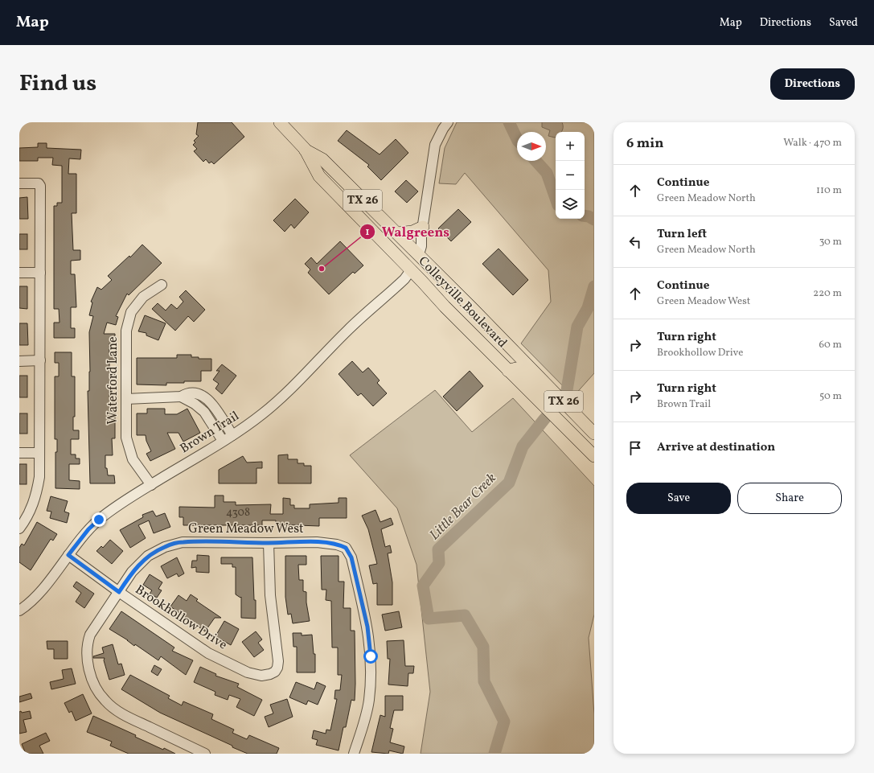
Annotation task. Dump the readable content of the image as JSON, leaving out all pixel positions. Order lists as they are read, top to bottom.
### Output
{
  "streets": {
    "main road": ["TX 26", "Colleyville Boulevard"],
    "street": [
      "Waterford Lane",
      "Brown Trail",
      "Green Meadow West",
      "Brookhollow Drive"
    ]
  },
  "crossings": [
    ["Colleyville Boulevard", "Brown Trail"],
    ["Waterford Lane", "Brown Trail"],
    ["Brown Trail", "Brookhollow Drive"],
    ["Green Meadow West", "Brookhollow Drive"]
  ],
  "water": ["Little Bear Creek"],
  "places": ["Walgreens"],
  "house_numbers": ["4308"],
  "north": "right",
  "page": {
    "header": "Map",
    "nav": ["Map", "Directions", "Saved"],
    "title": "Find us",
    "buttons": [
      "Directions",
      ["Save", "Share"]
    ],
    "heading": ["6 min", "Walk · 470 m"],
    "map_buttons": ["+", "−"],
    "list": [
      ["Continue", "Green Meadow North", "110 m"],
      ["Turn left", "Green Meadow North", "30 m"],
      ["Continue", "Green Meadow West", "220 m"],
      ["Turn right", "Brookhollow Drive", "60 m"],
      ["Turn right", "Brown Trail", "50 m"],
      "Arrive at destination"
    ]
  }
}
